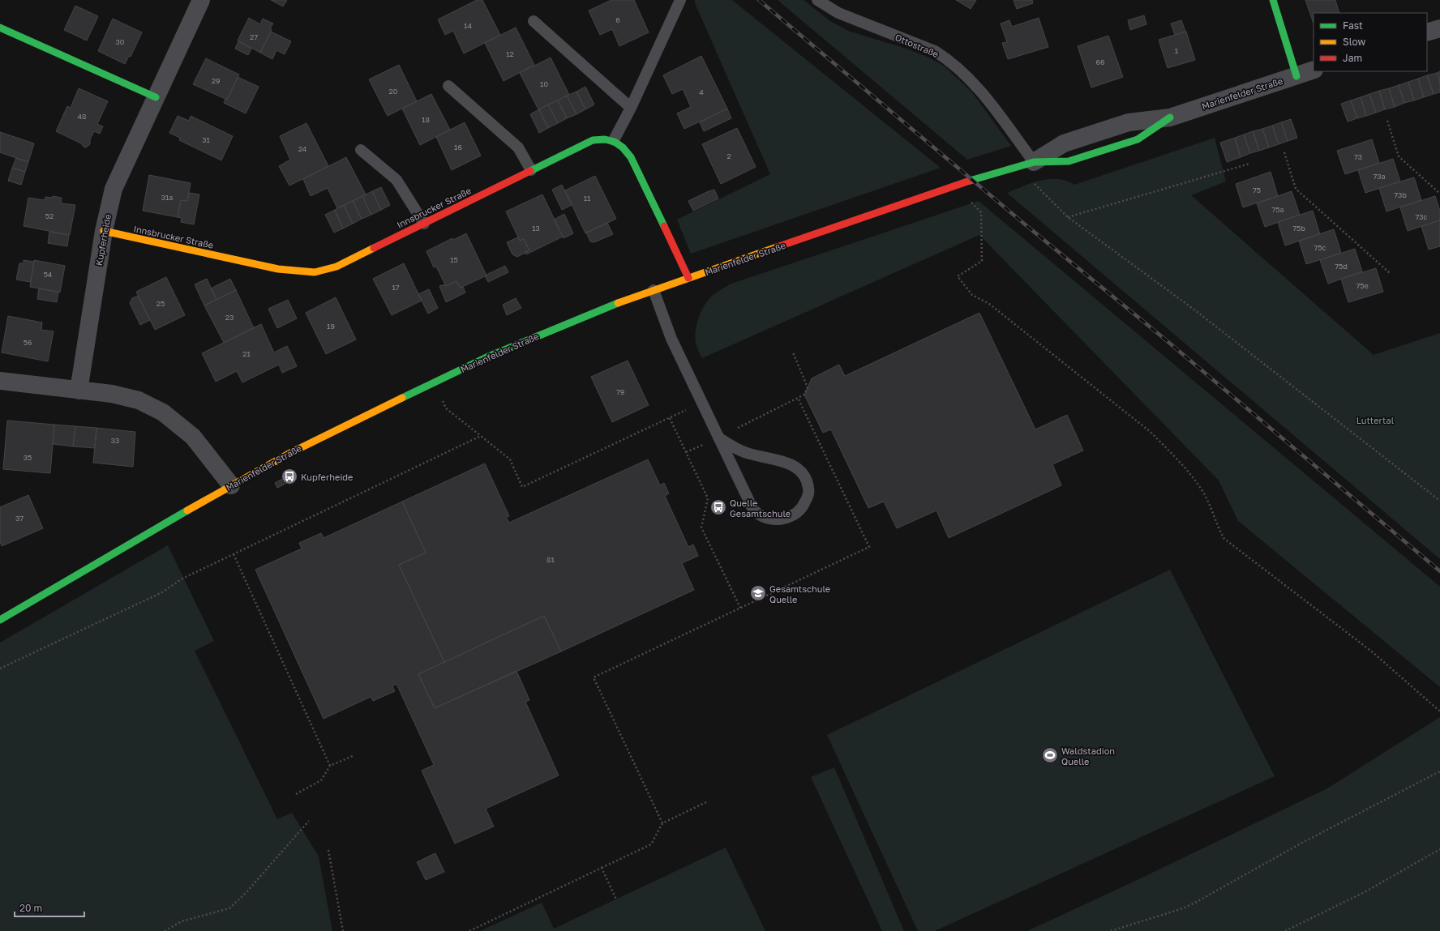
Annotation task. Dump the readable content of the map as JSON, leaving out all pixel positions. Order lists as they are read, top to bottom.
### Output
{
  "streets": {
    "street": ["Marienfelder Straße", "Innsbrucker Straße", "Kupferheide"],
    "lane": ["Ottostraße"]
  },
  "crossings": [
    ["Ottostraße", "Marienfelder Straße"],
    ["Innsbrucker Straße", "Kupferheide"]
  ],
  "parks": ["Luttertal"],
  "places": {
    "bus stop": ["Kupferheide", "Quelle Gesamtschule"],
    "school or university": ["Gesamtschule Quelle"],
    "sports": ["Waldstadion Quelle"]
  },
  "house_numbers": [
    "6",
    "14",
    "27",
    "30",
    "1",
    "12",
    "66",
    "29",
    "10",
    "20",
    "4",
    "48",
    "18",
    "31",
    "16",
    "24",
    "2",
    "73",
    "73a",
    "75",
    "73b",
    "31a",
    "11",
    "75a",
    "52",
    "73c",
    "13",
    "75b",
    "75c",
    "15",
    "75d",
    "54",
    "75e",
    "17",
    "25",
    "23",
    "19",
    "56",
    "21",
    "79",
    "33",
    "35",
    "37",
    "81"
  ],
  "legend": ["Fast", "Slow", "Jam"],
  "scale_bar": "20 m"
}
